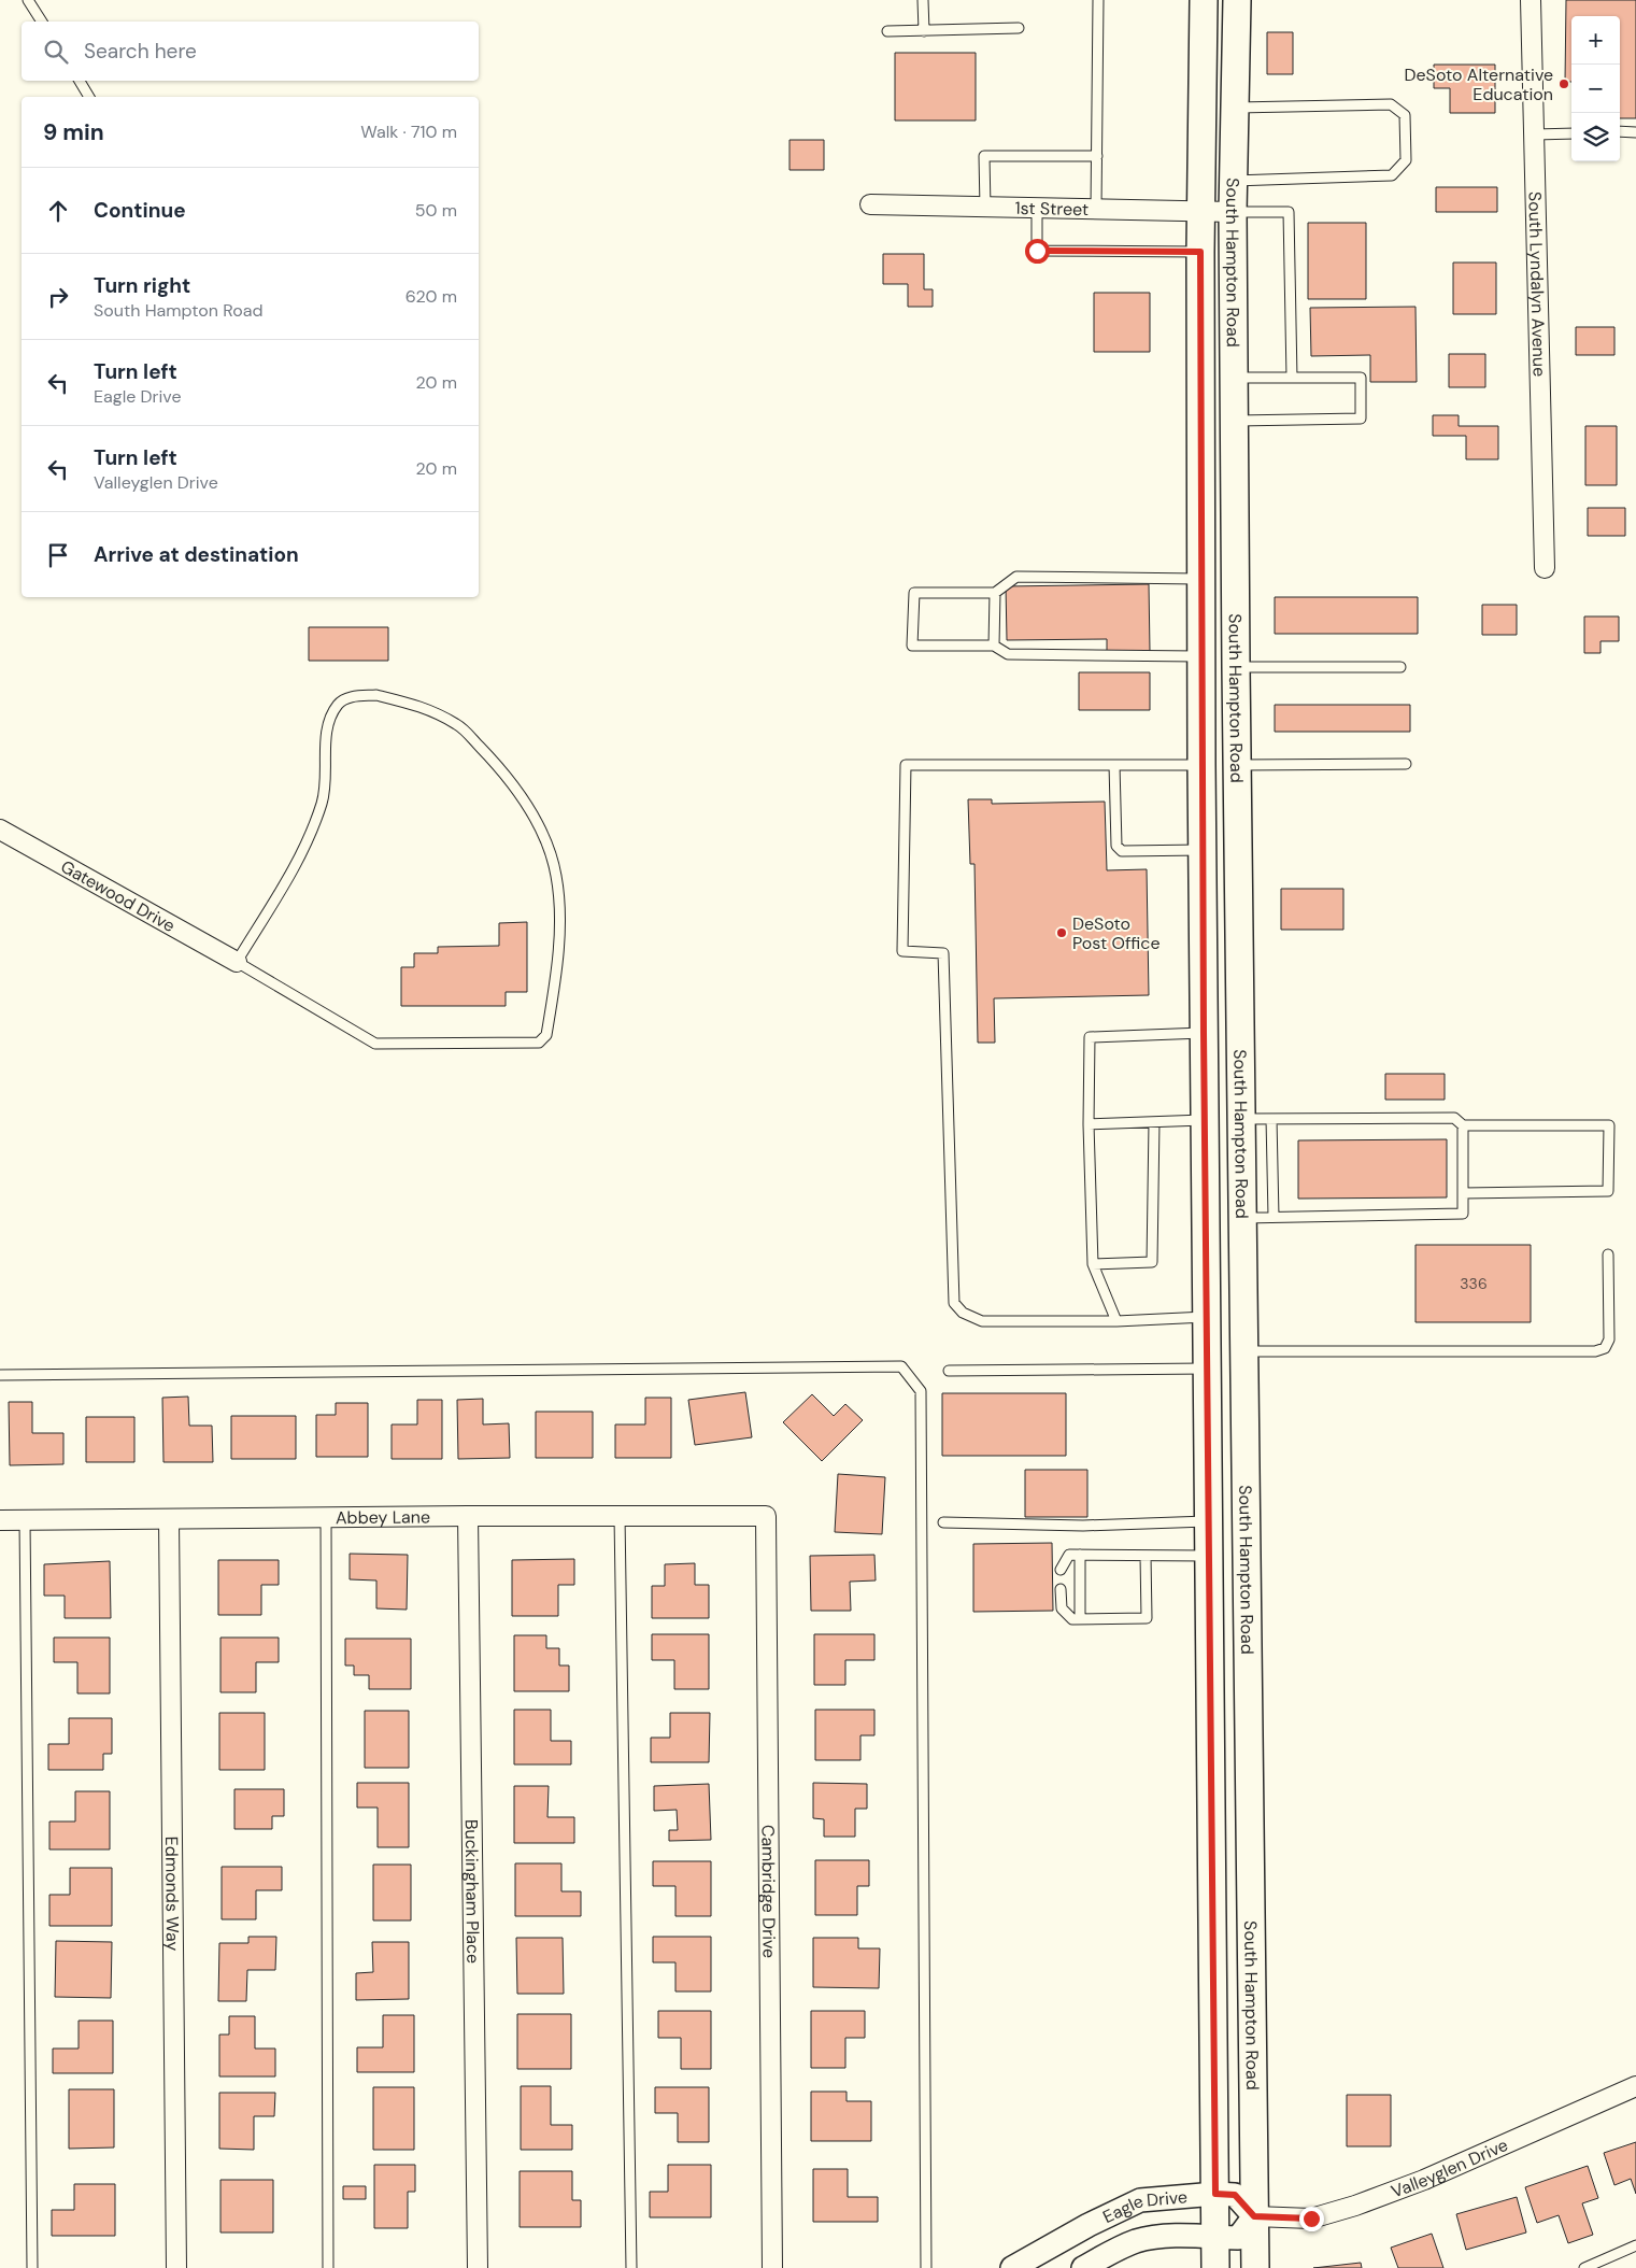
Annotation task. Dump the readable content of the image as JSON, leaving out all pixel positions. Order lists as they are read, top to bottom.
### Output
{
  "streets": {
    "main road": ["South Hampton Road"],
    "street": [
      "1st Street",
      "South Lyndalyn Avenue",
      "Gatewood Drive",
      "Abbey Lane",
      "Buckingham Place",
      "Cambridge Drive",
      "Edmonds Way",
      "Valleyglen Drive",
      "Eagle Drive"
    ]
  },
  "crossings": [
    ["1st Street", "South Hampton Road"],
    ["South Hampton Road", "Valleyglen Drive"],
    ["South Hampton Road", "Eagle Drive"],
    ["Abbey Lane", "Buckingham Place"],
    ["Abbey Lane", "Cambridge Drive"],
    ["Abbey Lane", "Edmonds Way"],
    ["Valleyglen Drive", "Eagle Drive"]
  ],
  "places": ["DeSoto Alternative Education", "DeSoto Post Office"],
  "house_numbers": ["336"],
  "page": {
    "map_buttons": ["+", "−"],
    "search": "Search here",
    "heading": ["9 min", "Walk · 710 m"],
    "list": [
      ["Continue", "50 m"],
      ["Turn right", "South Hampton Road", "620 m"],
      ["Turn left", "Eagle Drive", "20 m"],
      ["Turn left", "Valleyglen Drive", "20 m"],
      "Arrive at destination"
    ]
  }
}
